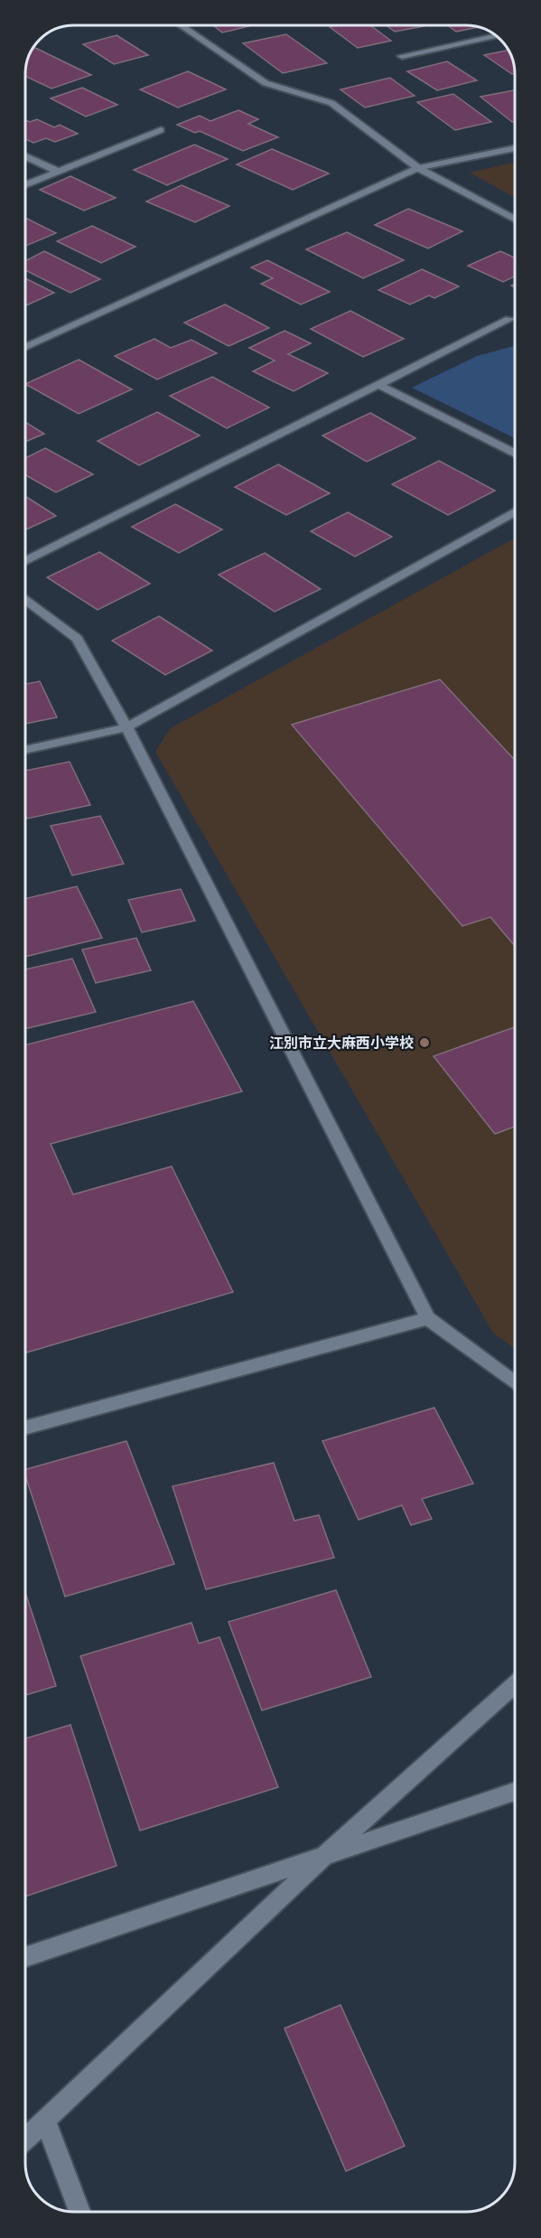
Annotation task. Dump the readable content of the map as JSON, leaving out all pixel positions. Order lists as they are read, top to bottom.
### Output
{
  "places": ["江別市立大麻西小学校"]
}
